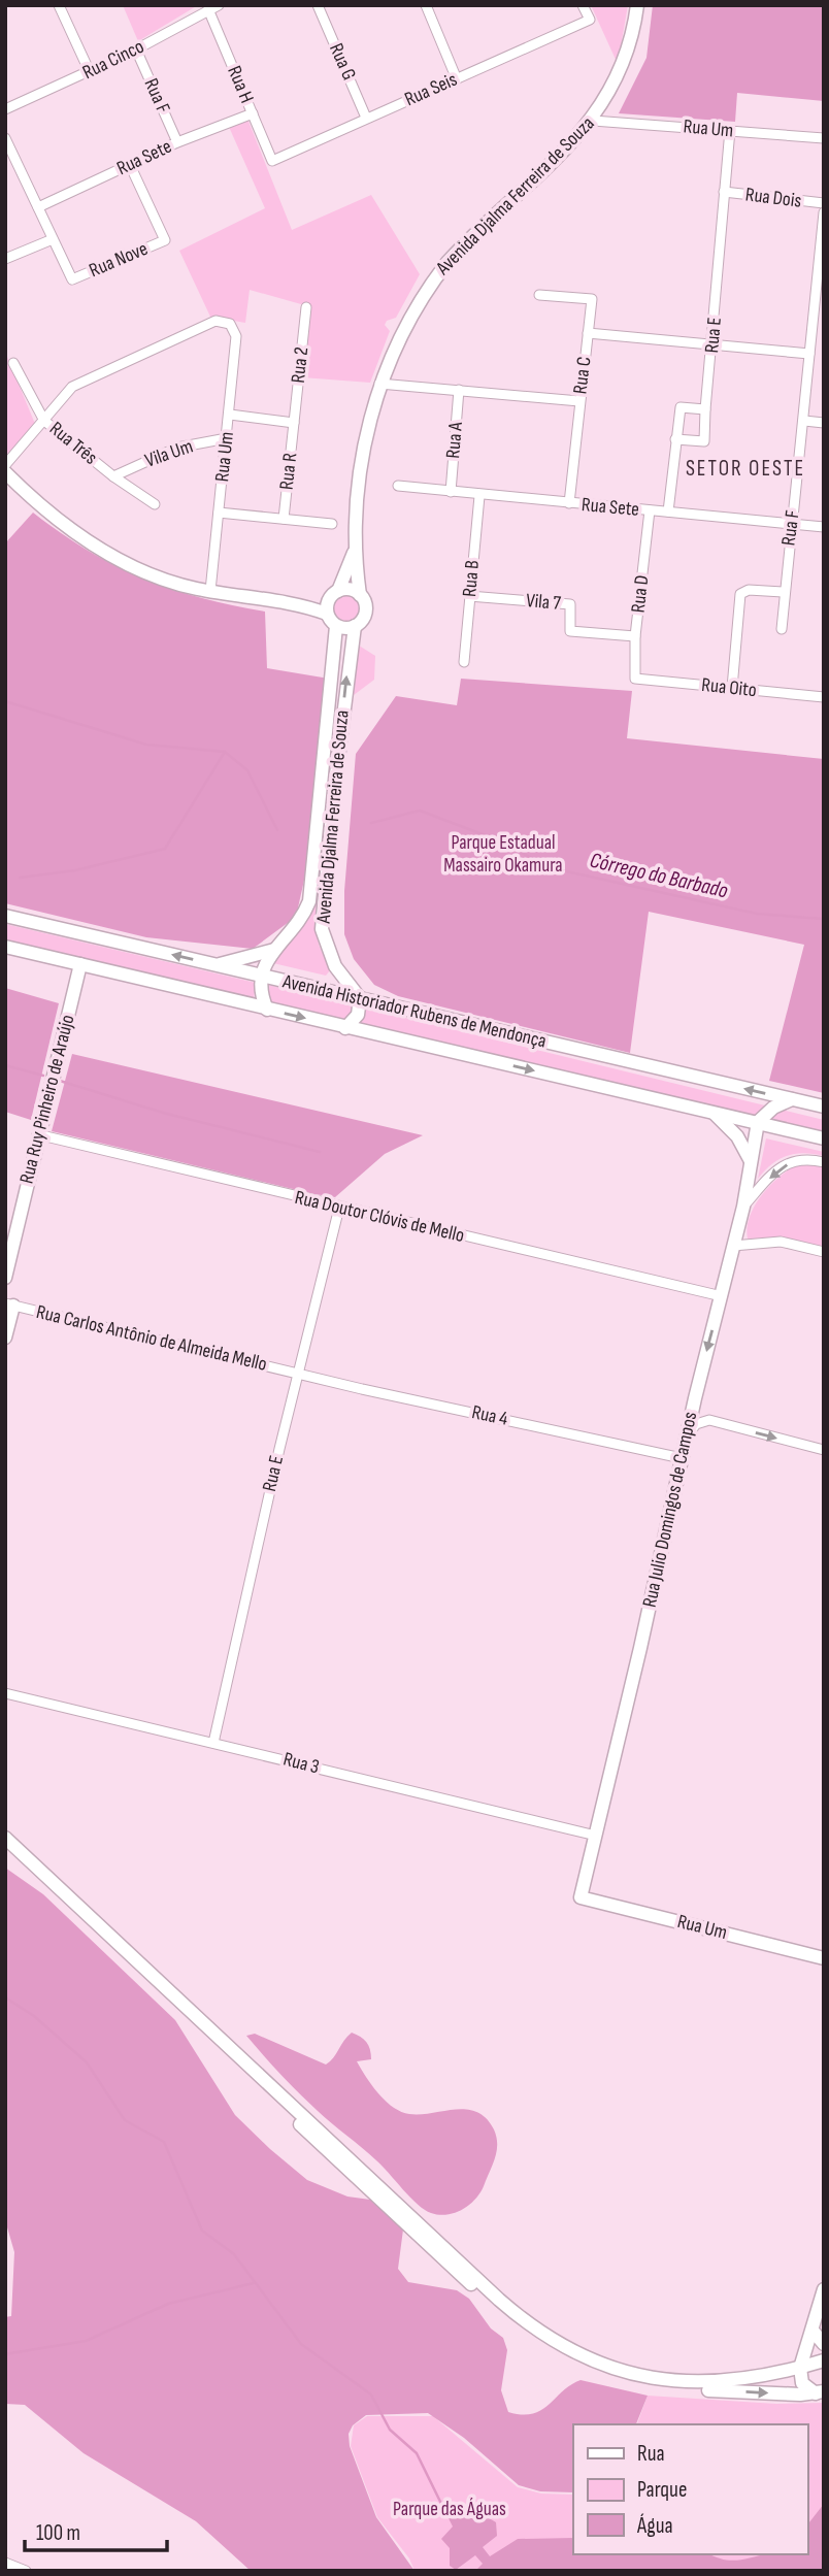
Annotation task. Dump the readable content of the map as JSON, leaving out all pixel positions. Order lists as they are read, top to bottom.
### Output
{
  "streets": {
    "main road": [
      "Rua Um",
      "Avenida Djalma Ferreira de Souza",
      "Avenida Historiador Rubens de Mendonça",
      "Rua Ruy Pinheiro de Araújo",
      "Rua Julio Domingos de Campos"
    ],
    "street": [
      "Rua Cinco",
      "Rua G",
      "Rua H",
      "Rua Seis",
      "Rua F",
      "Rua Sete",
      "Rua Dois",
      "Rua Nove",
      "Rua E",
      "Rua 2",
      "Rua C",
      "Rua A",
      "Rua Três",
      "Vila Um",
      "Rua R",
      "Rua B",
      "Rua D",
      "Vila 7",
      "Rua Oito",
      "Rua Doutor Clóvis de Mello",
      "Rua Carlos Antônio de Almeida Mello",
      "Rua 4",
      "Rua 3"
    ]
  },
  "crossings": [
    ["Rua Cinco", "Rua H"],
    ["Rua Cinco", "Rua F"],
    ["Rua G", "Rua Seis"],
    ["Rua H", "Rua Seis"],
    ["Rua H", "Rua Sete"],
    ["Rua F", "Rua Sete"],
    ["Rua Um", "Avenida Djalma Ferreira de Souza"],
    ["Rua Um", "Rua E"],
    ["Rua Um", "Rua Três"],
    ["Rua Um", "Vila Um"],
    ["Rua Um", "Rua R"],
    ["Rua Um", "Rua Julio Domingos de Campos"],
    ["Rua Sete", "Rua Nove"],
    ["Rua Sete", "Rua C"],
    ["Rua Sete", "Rua A"],
    ["Rua Sete", "Rua B"],
    ["Rua Sete", "Rua D"],
    ["Avenida Djalma Ferreira de Souza", "Avenida Historiador Rubens de Mendonça"],
    ["Rua Dois", "Rua E"],
    ["Rua E", "Rua Doutor Clóvis de Mello"],
    ["Rua E", "Rua Carlos Antônio de Almeida Mello"],
    ["Rua E", "Rua 4"],
    ["Rua E", "Rua 3"],
    ["Rua 2", "Rua R"],
    ["Rua Três", "Vila Um"],
    ["Rua B", "Vila 7"],
    ["Rua D", "Vila 7"],
    ["Rua D", "Rua Oito"],
    ["Avenida Historiador Rubens de Mendonça", "Rua Ruy Pinheiro de Araújo"],
    ["Avenida Historiador Rubens de Mendonça", "Rua Julio Domingos de Campos"],
    ["Rua Ruy Pinheiro de Araújo", "Rua Doutor Clóvis de Mello"],
    ["Rua Doutor Clóvis de Mello", "Rua Julio Domingos de Campos"],
    ["Rua Carlos Antônio de Almeida Mello", "Rua 4"],
    ["Rua 4", "Rua Julio Domingos de Campos"],
    ["Rua Julio Domingos de Campos", "Rua 3"]
  ],
  "districts": ["SETOR OESTE"],
  "water": ["Córrego do Barbado"],
  "parks": ["Parque Estadual Massairo Okamura", "Parque das Águas"],
  "legend": ["Rua", "Parque", "Água"],
  "scale_bar": "100 m"
}
